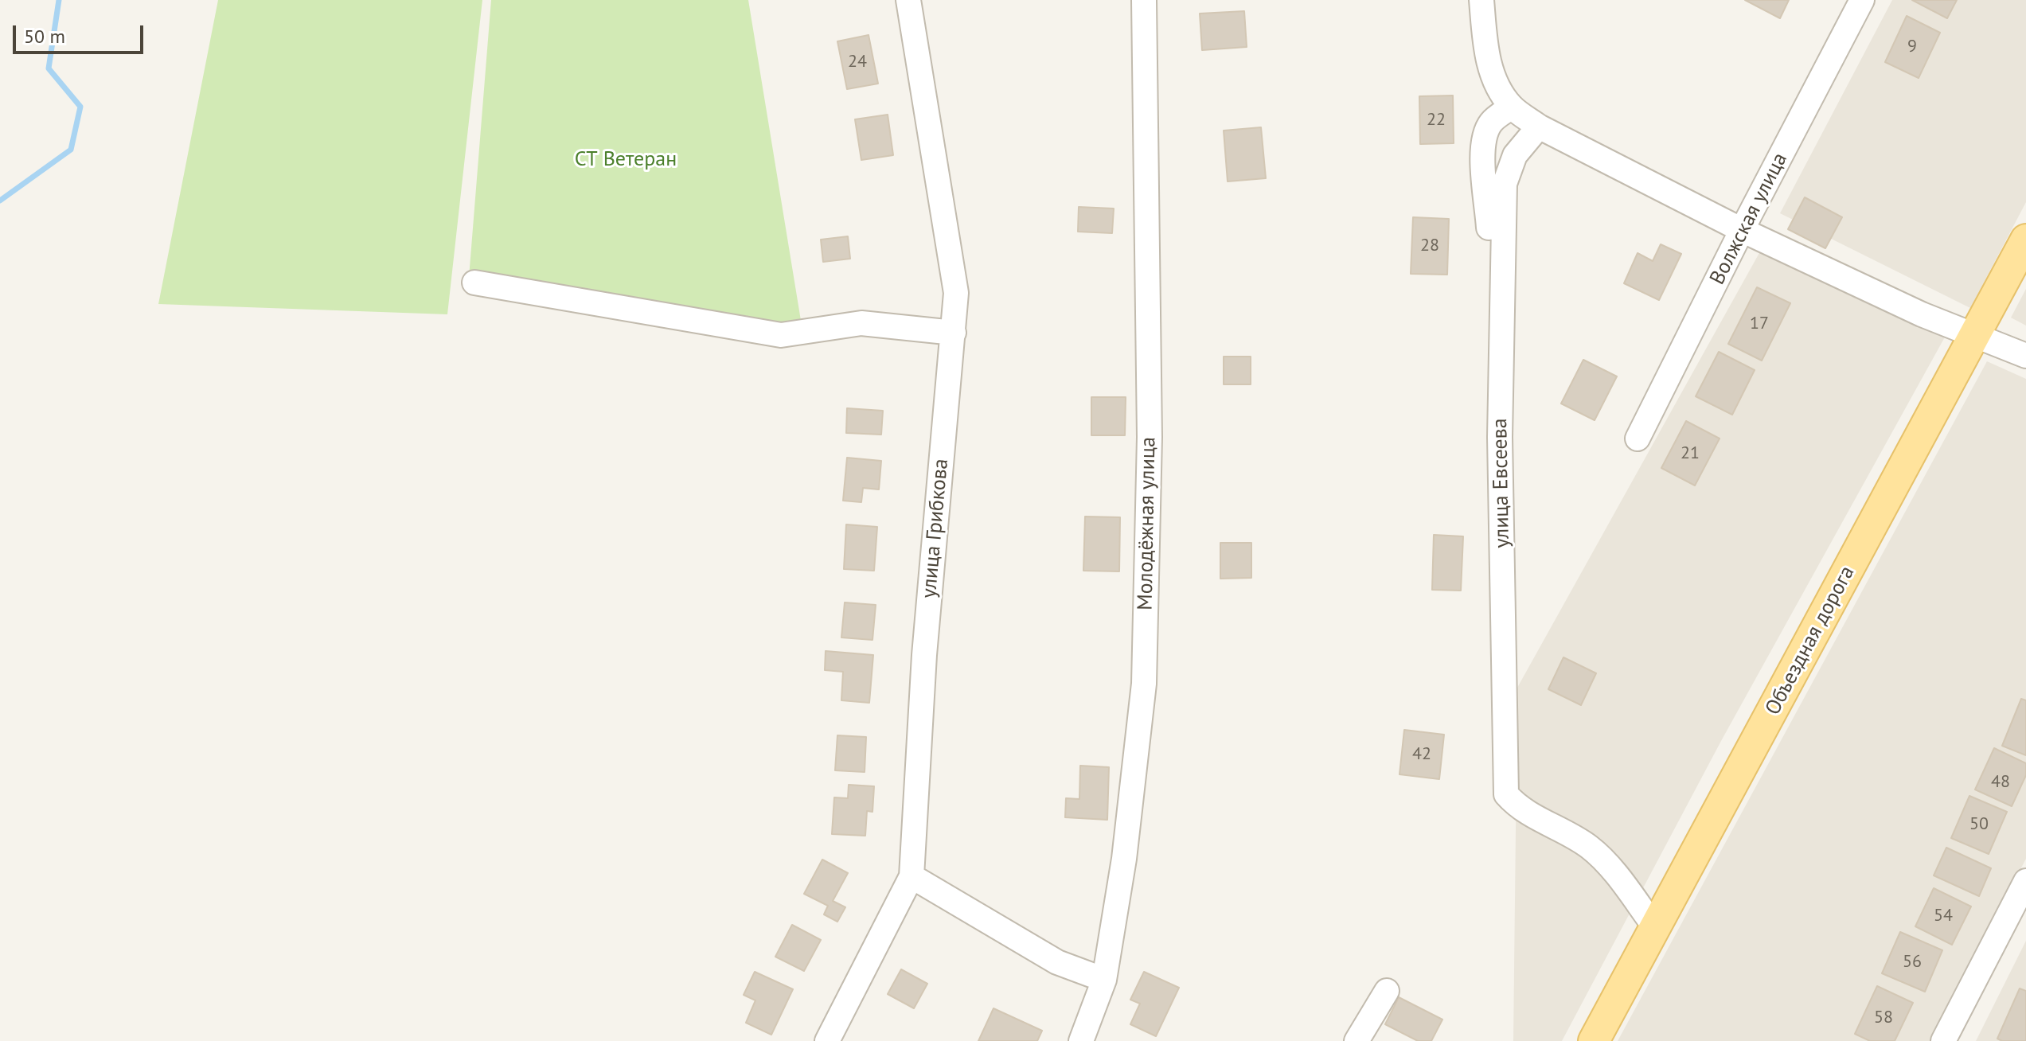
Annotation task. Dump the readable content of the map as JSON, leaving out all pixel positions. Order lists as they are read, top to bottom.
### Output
{
  "streets": {
    "main road": ["Объездная дорога"],
    "street": [
      "Волжская улица",
      "улица Евсеева",
      "Молодёжная улица",
      "улица Грибкова"
    ]
  },
  "crossings": [
    ["улица Евсеева", "Объездная дорога"]
  ],
  "parks": ["СТ Ветеран"],
  "house_numbers": [
    "9",
    "24",
    "22",
    "28",
    "17",
    "21",
    "42",
    "48",
    "50",
    "54",
    "56",
    "58"
  ],
  "scale_bar": "50 m"
}
